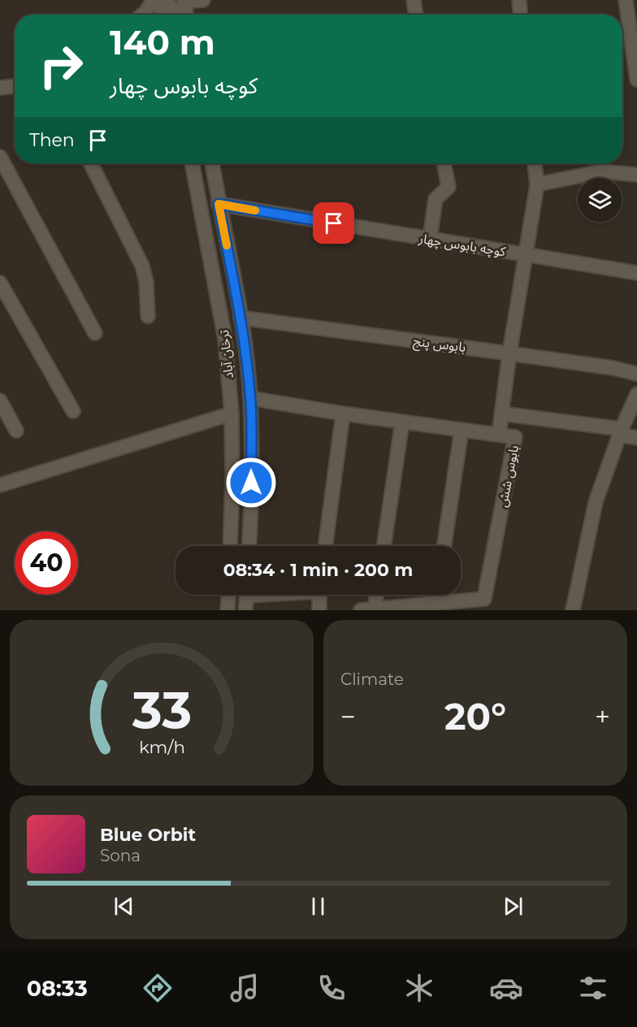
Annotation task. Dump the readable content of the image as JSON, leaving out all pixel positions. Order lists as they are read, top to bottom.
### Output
{
  "streets": {
    "street": [
      "کوچه بابوس چهار",
      "بابوس پنج",
      "ترخان آباد",
      "بابوس شش"
    ]
  },
  "crossings": [
    ["کوچه بابوس چهار", "ترخان آباد"],
    ["بابوس پنج", "ترخان آباد"],
    ["ترخان آباد", "بابوس شش"]
  ],
  "page": {
    "turn": ["140 m", "کوچه بابوس چهار"],
    "then": "Then",
    "limit": "40",
    "trip": "08:34 · 1 min · 200 m",
    "tile": "Climate",
    "heat": ["−", "20°", "+"],
    "song": ["Blue Orbit", "Sona"],
    "tabs": "08:33",
    "gauge": ["33", "km/h"]
  }
}
